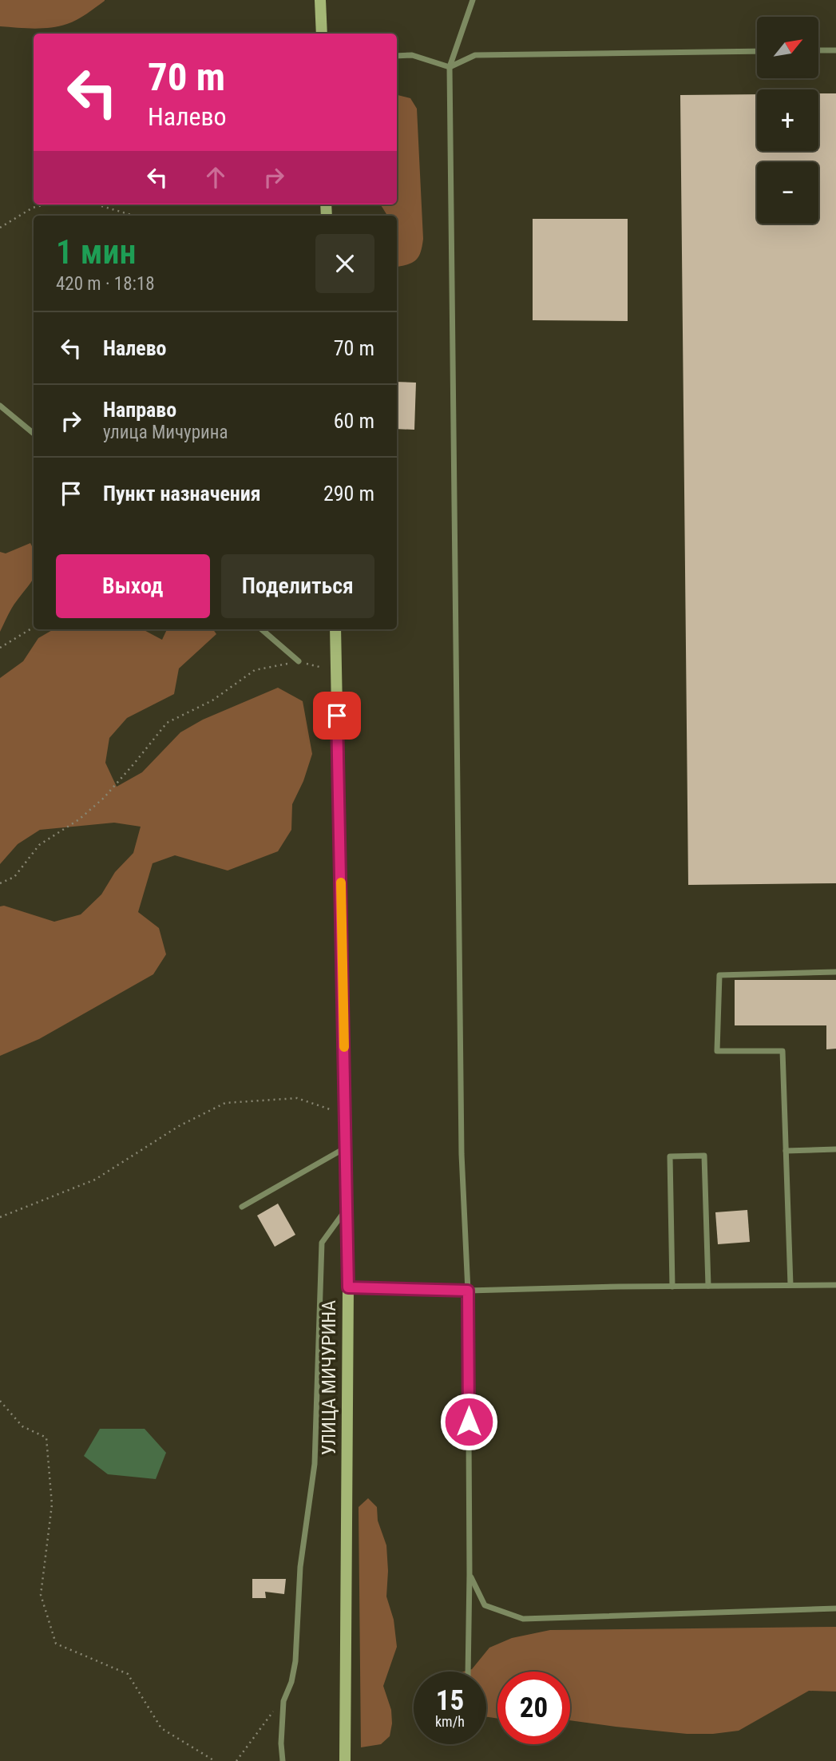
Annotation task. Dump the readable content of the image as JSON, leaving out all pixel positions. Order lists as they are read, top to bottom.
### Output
{
  "streets": {
    "main road": ["УЛИЦА МИЧУРИНА"]
  },
  "north": "top right",
  "page": {
    "map_buttons": ["+", "−"],
    "turn": ["70 m", "Налево"],
    "heading": ["1 мин", "420 m · 18:18"],
    "list": [
      {
        "name": "Налево",
        "value": "70 m"
      },
      {
        "name": "Направо",
        "note": "улица Мичурина",
        "value": "60 m"
      },
      {
        "name": "Пункт назначения",
        "value": "290 m"
      }
    ],
    "buttons": ["Выход", "Поделиться"],
    "speed": "15 km/h",
    "limit": "20"
  }
}
